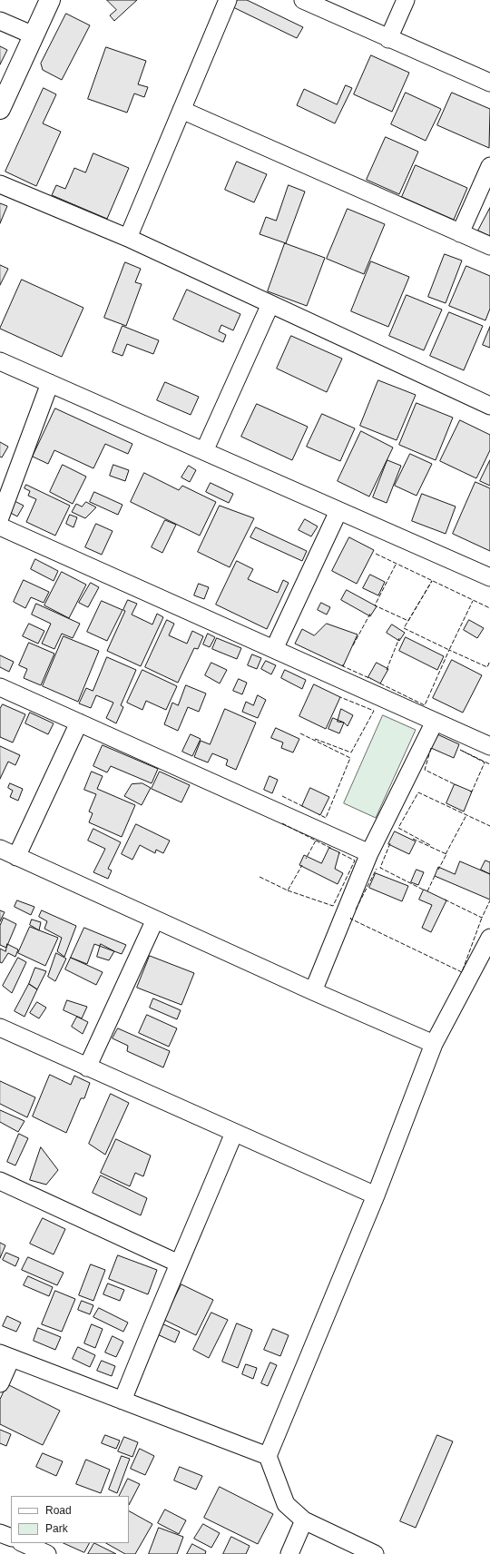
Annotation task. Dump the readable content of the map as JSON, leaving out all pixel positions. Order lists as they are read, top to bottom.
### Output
{
  "legend": ["Road", "Park"]
}
